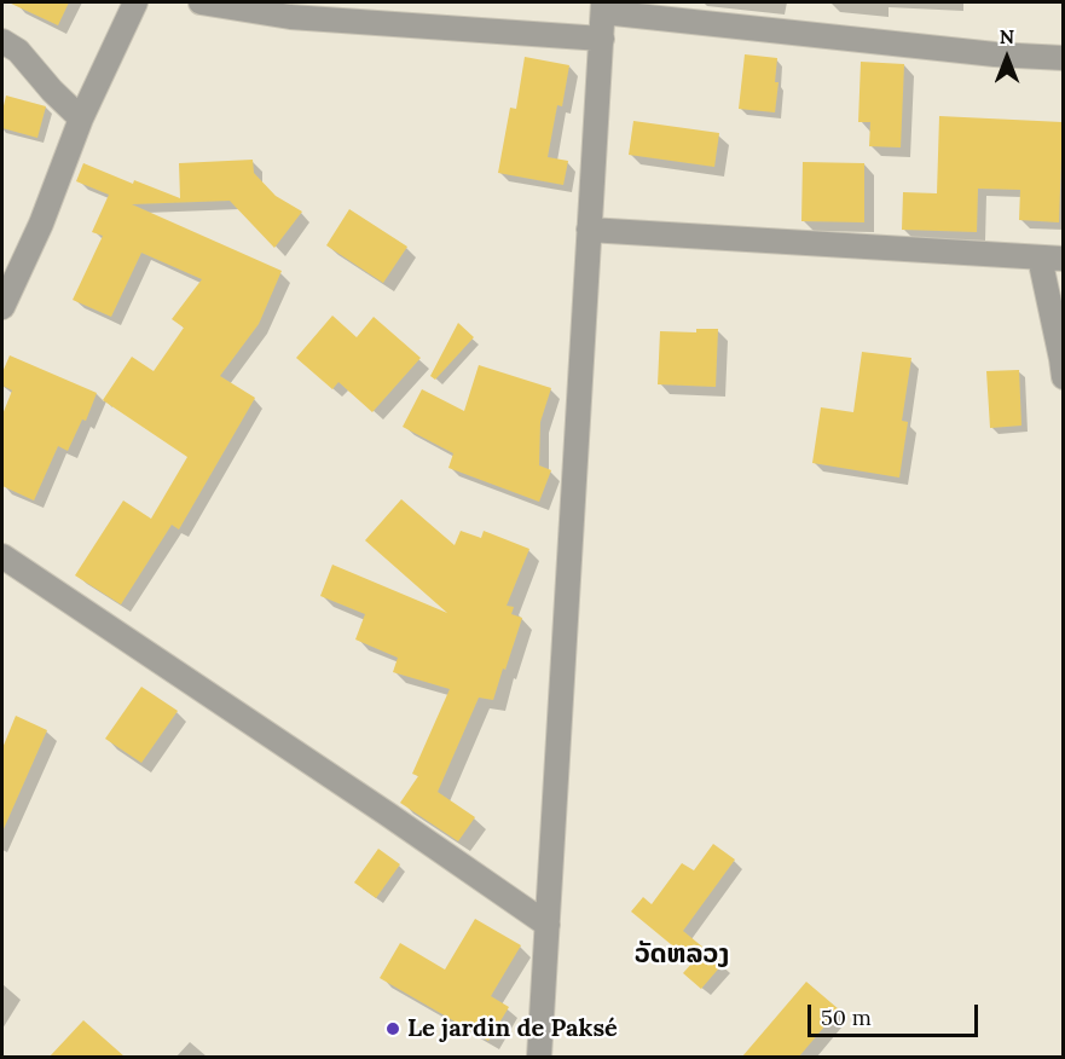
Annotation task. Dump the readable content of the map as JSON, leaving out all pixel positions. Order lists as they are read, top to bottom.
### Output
{
  "districts": ["ວັດຫລວງ"],
  "places": ["Le jardin de Paksé"],
  "scale_bar": "50 m",
  "north": "top"
}
